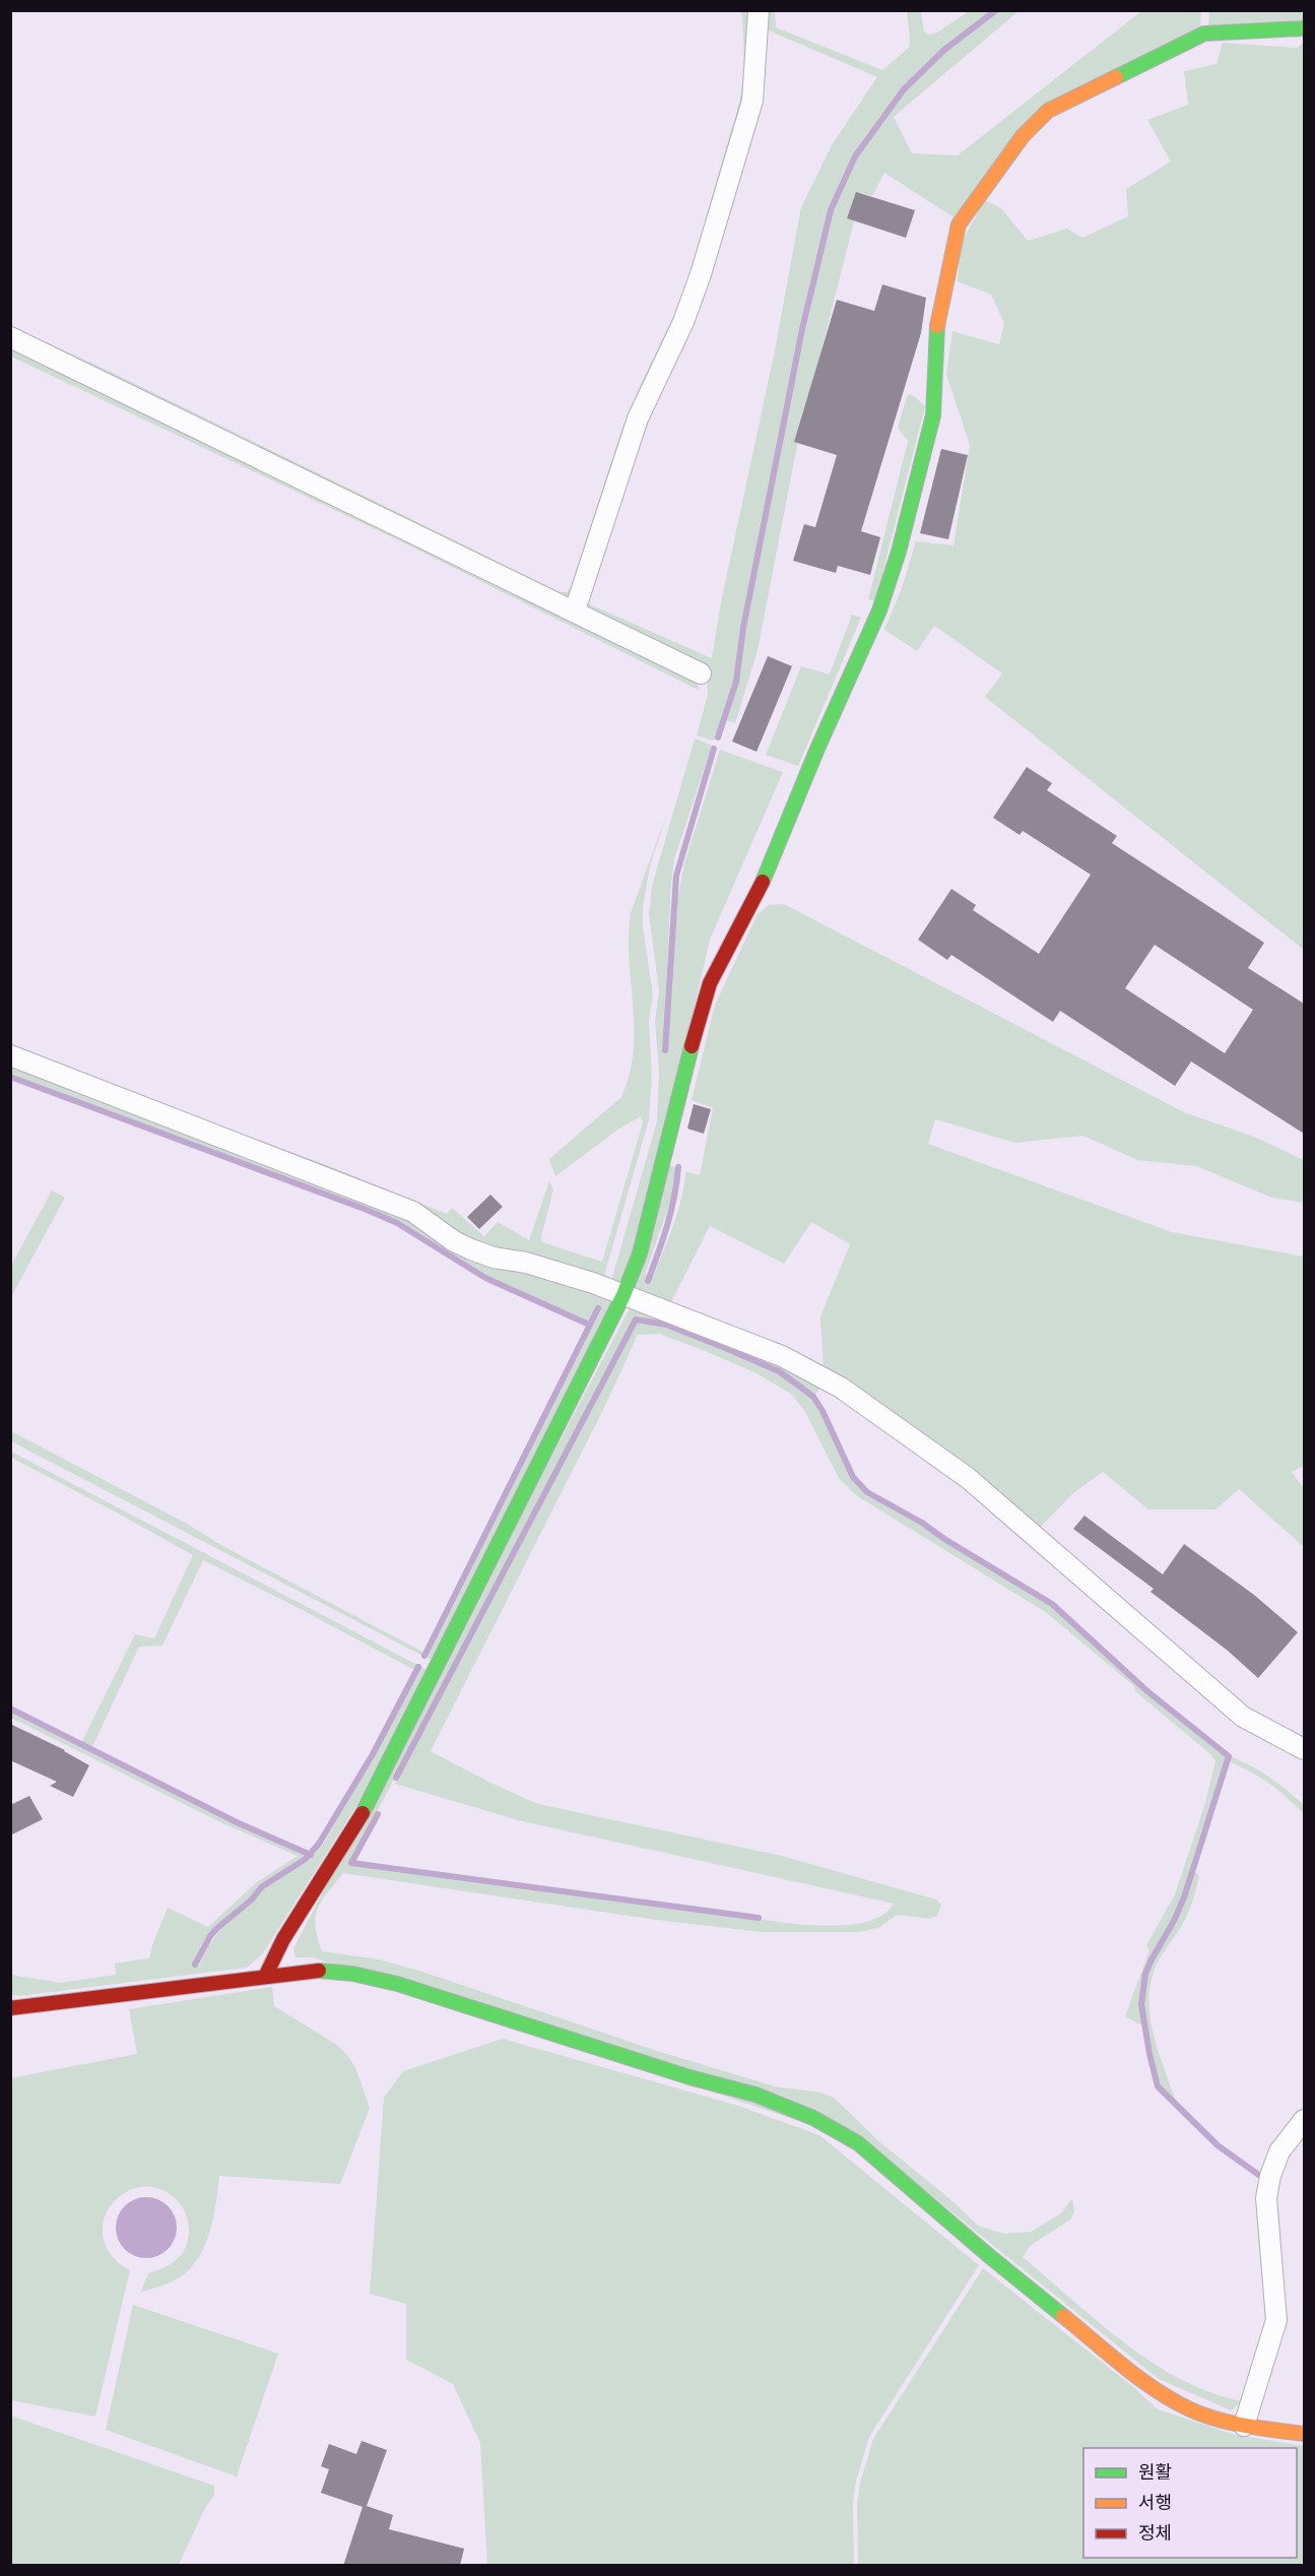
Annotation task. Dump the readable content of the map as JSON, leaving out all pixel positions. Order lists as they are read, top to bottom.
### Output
{
  "legend": ["원활", "서행", "정체"]
}
